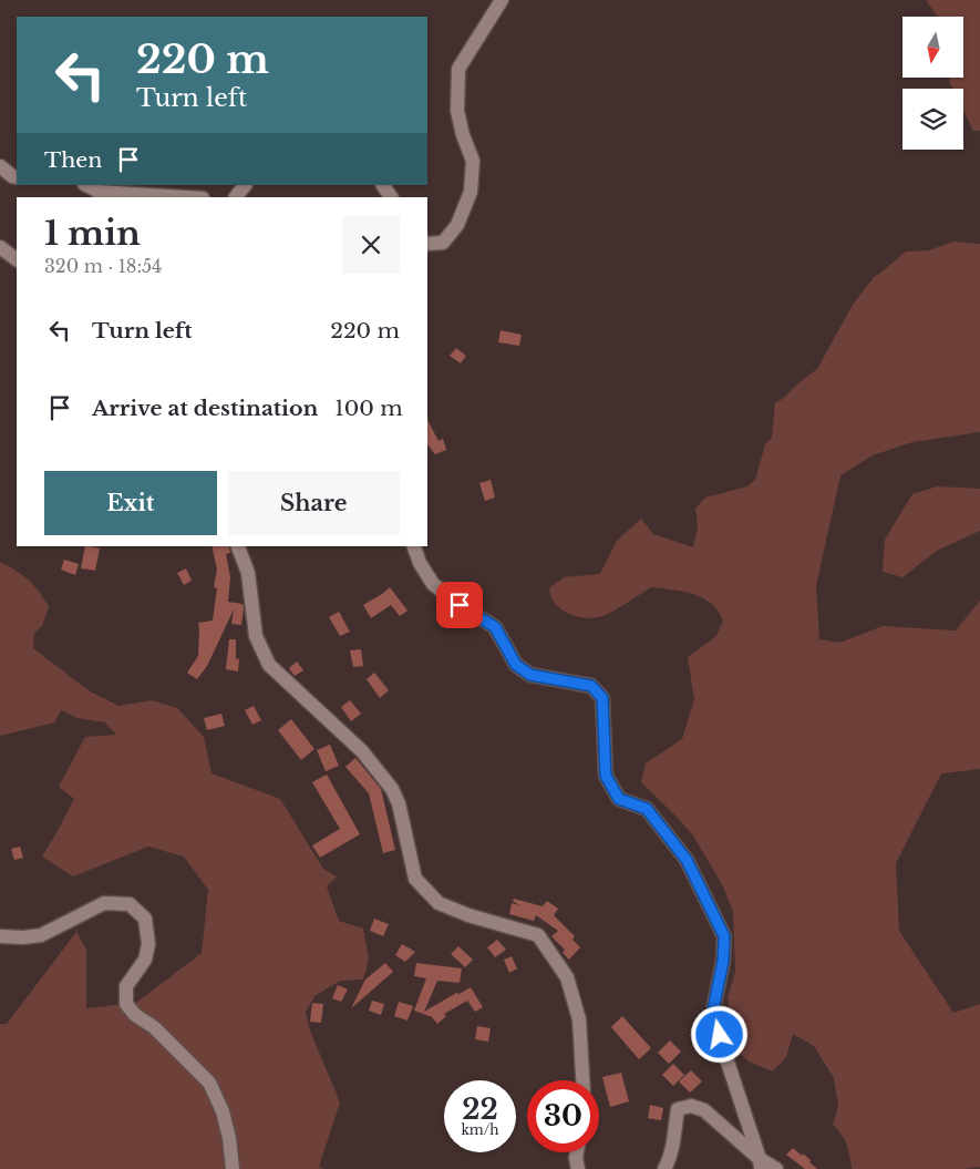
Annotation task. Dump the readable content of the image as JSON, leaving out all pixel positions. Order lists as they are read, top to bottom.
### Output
{
  "north": "bottom",
  "page": {
    "turn": ["220 m", "Turn left"],
    "then": "Then",
    "heading": ["1 min", "320 m · 18:54"],
    "list": [
      {
        "name": "Turn left",
        "value": "220 m"
      },
      {
        "name": "Arrive at destination",
        "value": "100 m"
      }
    ],
    "buttons": ["Exit", "Share"],
    "speed": "22 km/h",
    "limit": "30"
  }
}
